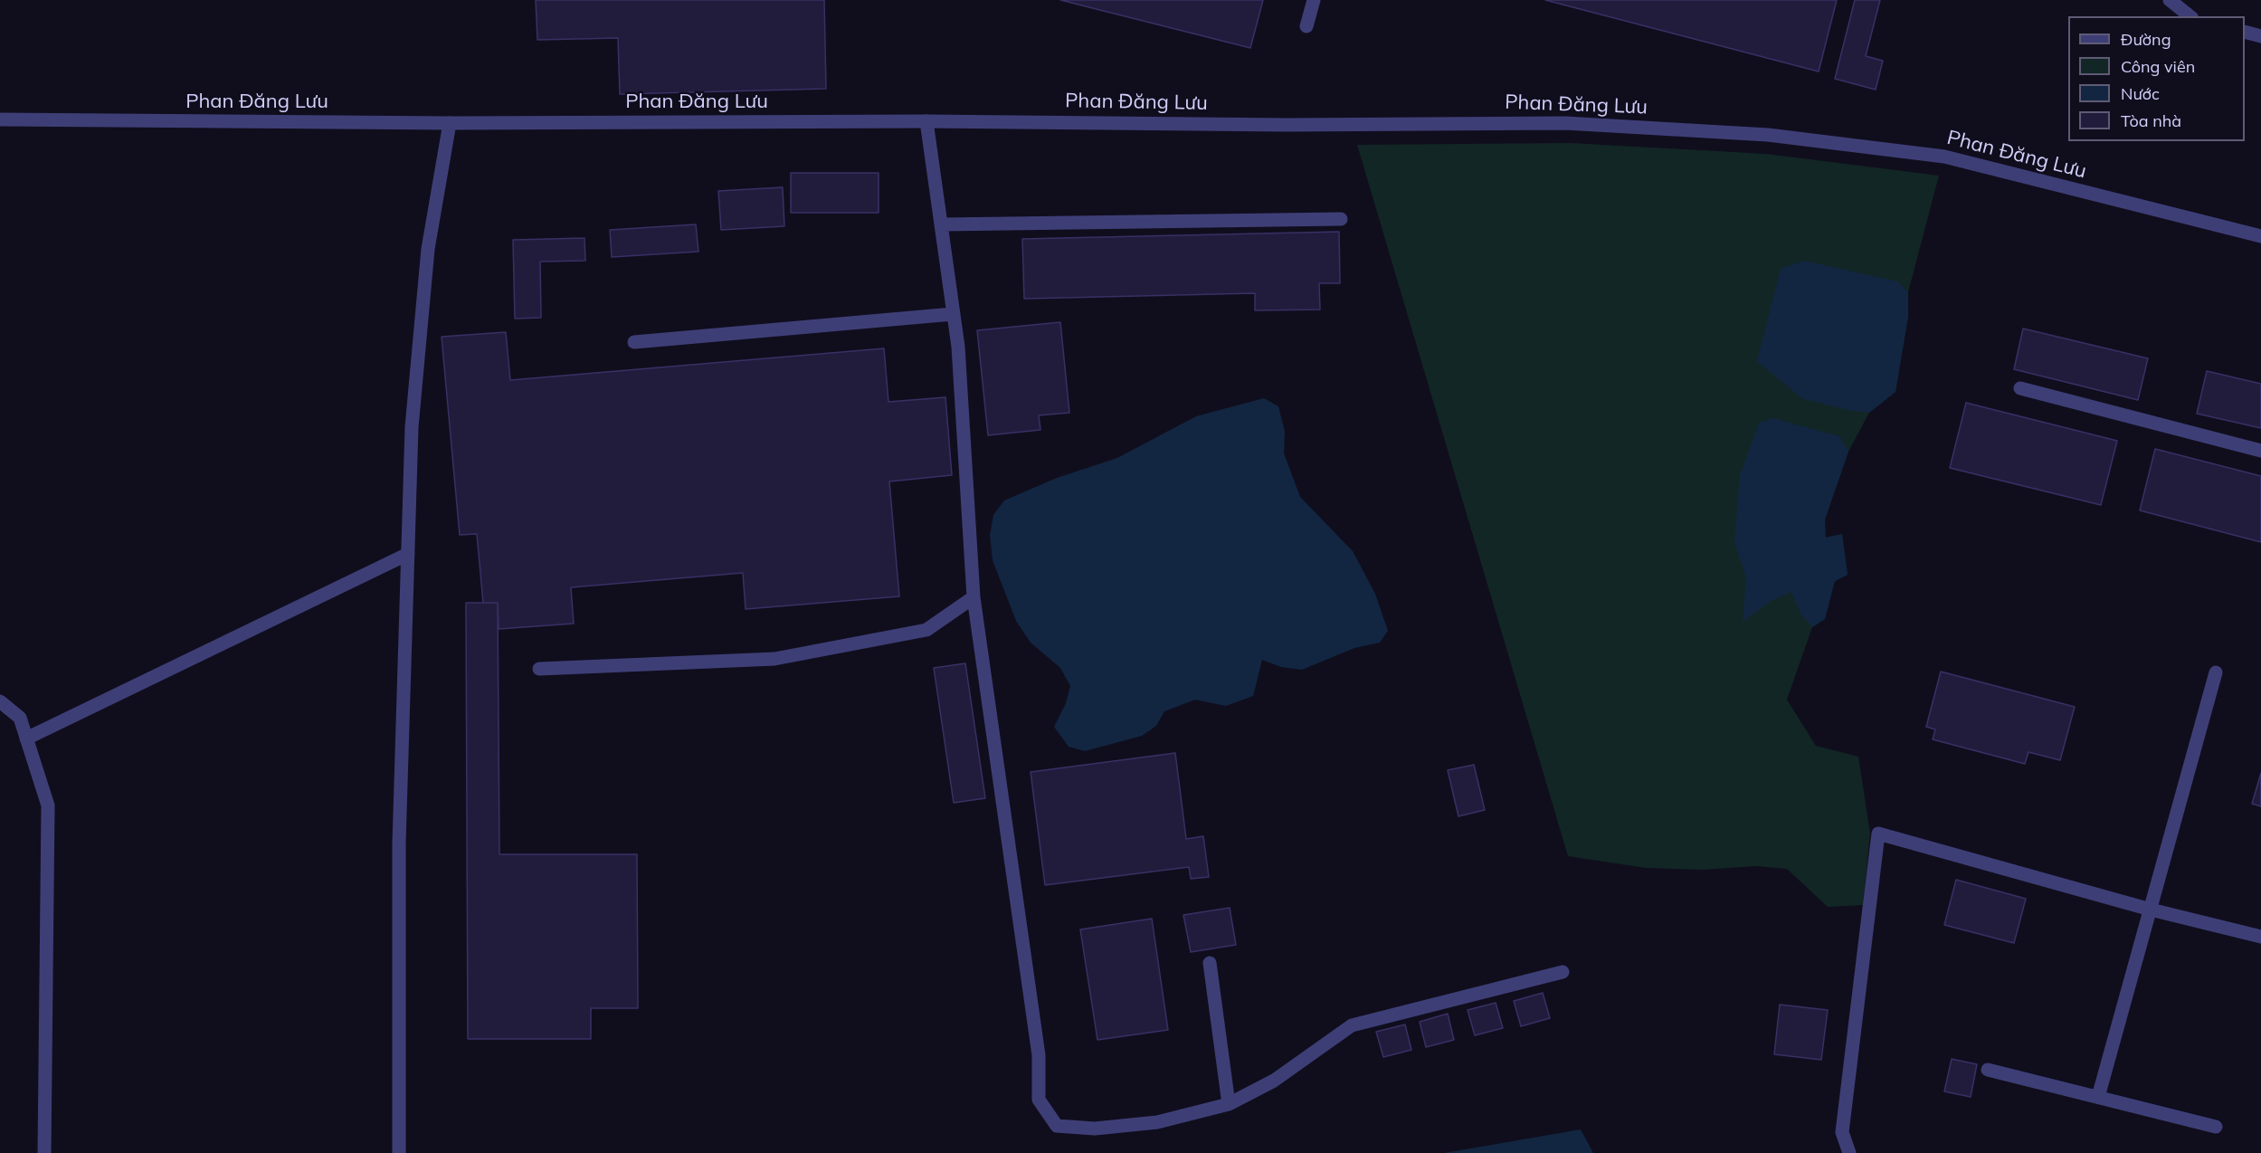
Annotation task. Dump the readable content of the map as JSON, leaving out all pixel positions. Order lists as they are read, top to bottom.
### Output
{
  "streets": {
    "street": ["Phan Đăng Lưu"]
  },
  "legend": [
    "Đường",
    "Công viên",
    "Nước",
    "Tòa nhà"
  ]
}
